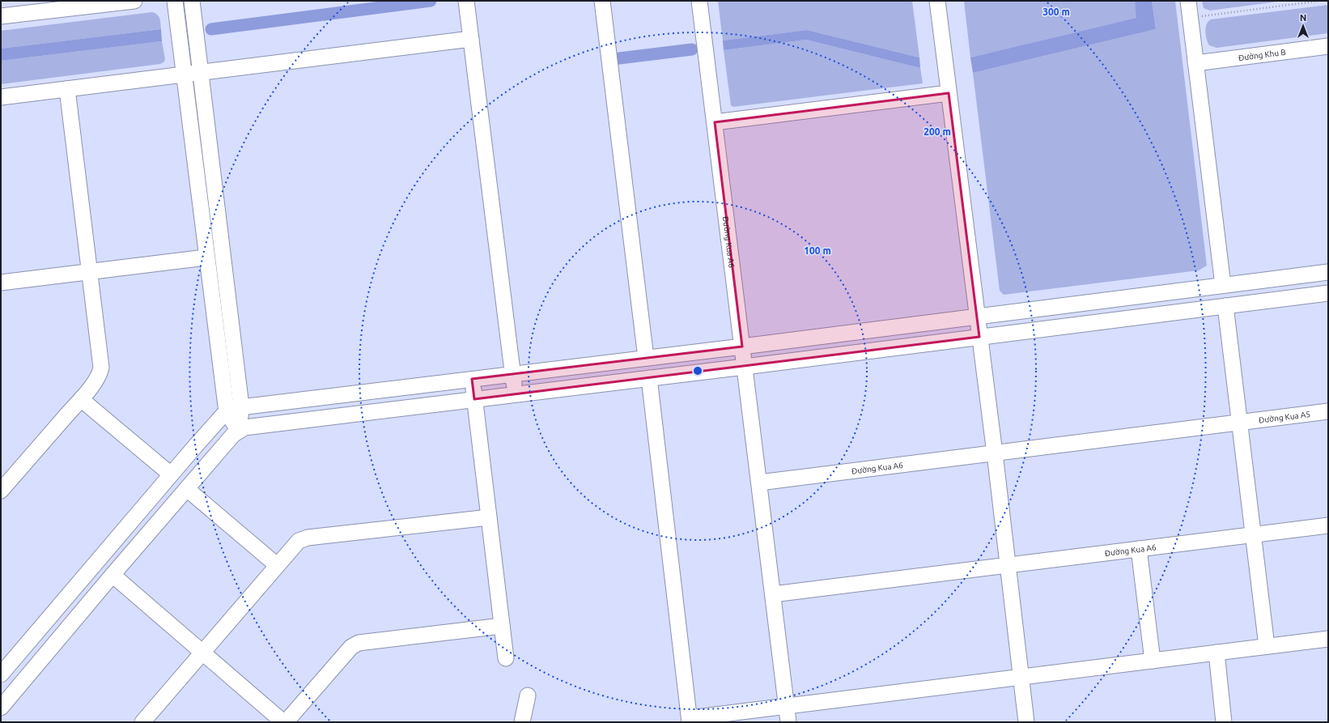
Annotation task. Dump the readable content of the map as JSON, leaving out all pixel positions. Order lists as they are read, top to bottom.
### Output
{
  "streets": {
    "street": ["Đường Khu B", "Đường Kua A6", "Đường Kua A5"]
  },
  "crossings": [
    ["Đường Kua A6", "Đường Kua A5"]
  ],
  "north": "top",
  "rings": ["300 m", "200 m", "100 m"]
}
